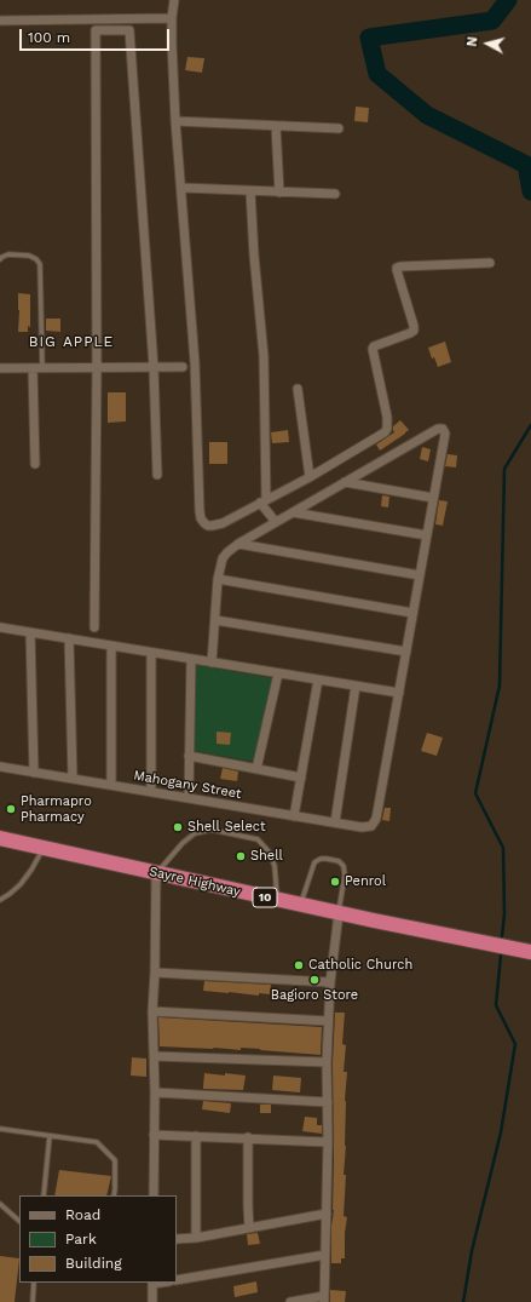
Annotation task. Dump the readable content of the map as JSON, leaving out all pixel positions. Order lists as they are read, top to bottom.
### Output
{
  "streets": {
    "highway": ["Sayre Highway", "10"],
    "street": ["Mahogany Street"]
  },
  "districts": ["BIG APPLE"],
  "places": [
    "Pharmapro Pharmacy",
    "Shell Select",
    "Shell",
    "Penrol",
    "Catholic Church",
    "Bagioro Store"
  ],
  "legend": ["Road", "Park", "Building"],
  "scale_bar": "100 m",
  "north": "left"
}
